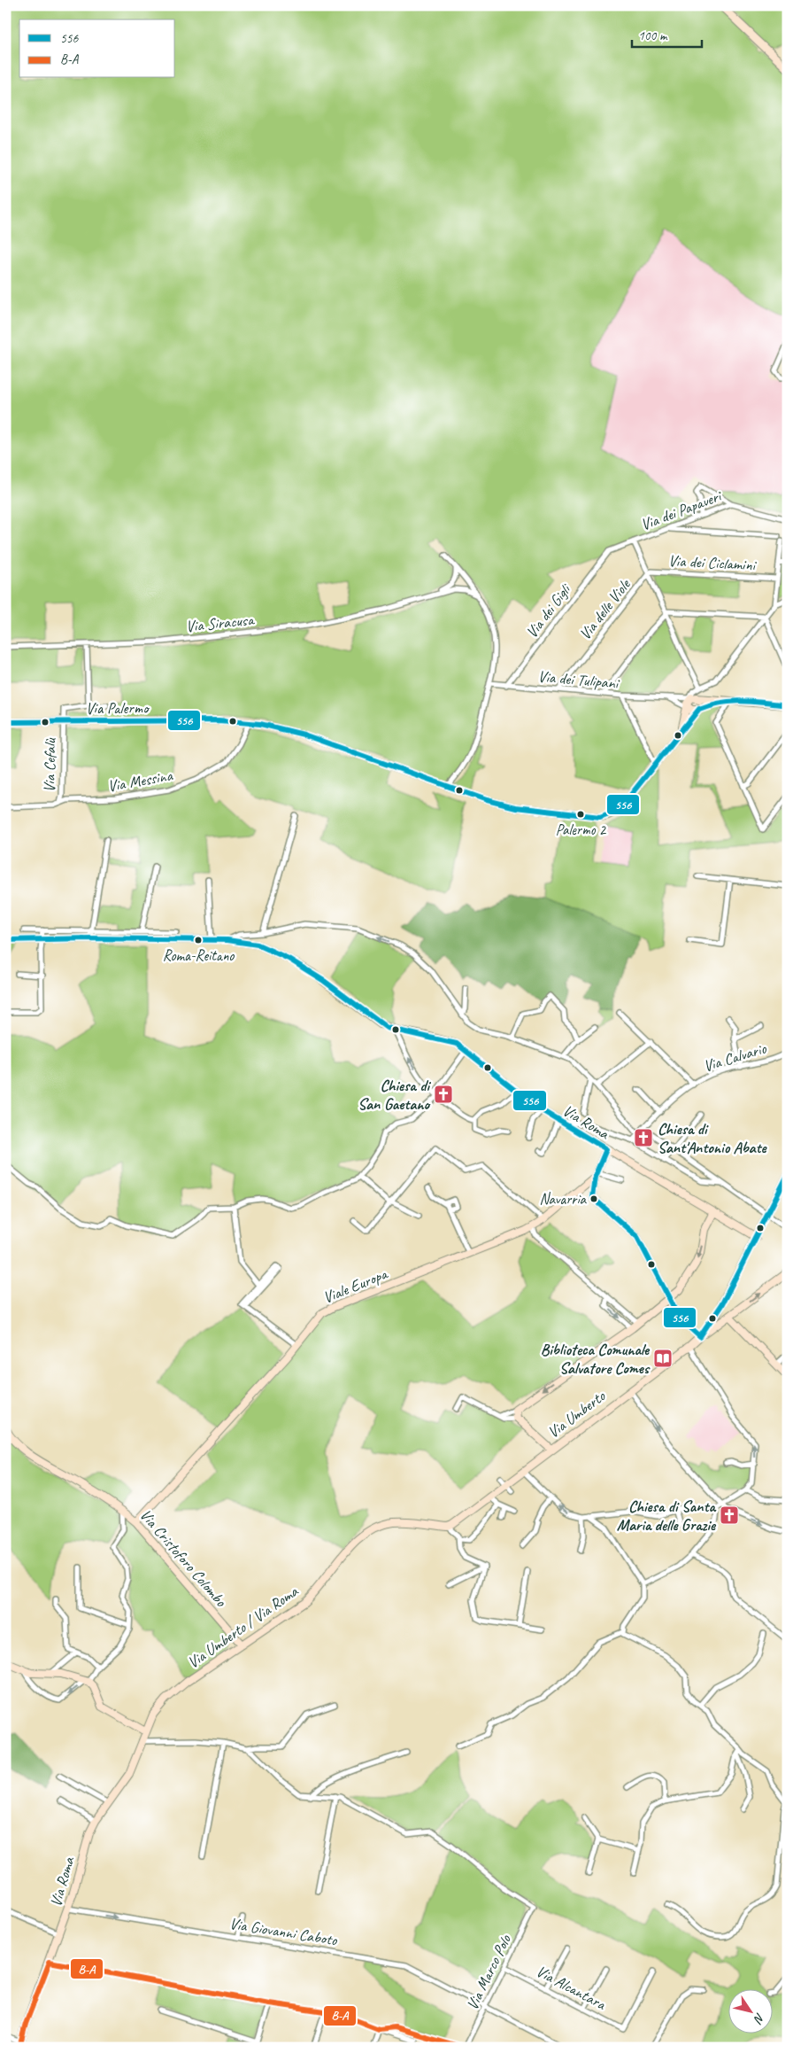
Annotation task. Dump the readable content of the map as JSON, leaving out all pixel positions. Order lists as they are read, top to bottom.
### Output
{
  "streets": {
    "street": [
      "Via dei Papaveri",
      "Via dei Ciclamini",
      "Via delle Viole",
      "Via dei Gigli",
      "Via Siracusa",
      "Via dei Tulipani",
      "Via Palermo",
      "Via Cefalù",
      "Via Messina",
      "Via Calvario",
      "Via Roma",
      "Viale Europa",
      "Via Umberto",
      "Via Cristoforo Colombo",
      "Via Umberto / Via Roma",
      "Via Giovanni Caboto",
      "Via Marco Polo",
      "Via Alcantara"
    ]
  },
  "crossings": [
    ["Via dei Papaveri", "Via delle Viole"],
    ["Via dei Papaveri", "Via dei Gigli"],
    ["Via dei Ciclamini", "Via delle Viole"],
    ["Via delle Viole", "Via dei Tulipani"],
    ["Via dei Gigli", "Via dei Tulipani"],
    ["Via Palermo", "Via Cefalù"],
    ["Via Palermo", "Via Messina"],
    ["Via Cefalù", "Via Messina"],
    ["Via Roma", "Via Umberto"],
    ["Via Roma", "Via Umberto / Via Roma"],
    ["Via Roma", "Via Giovanni Caboto"],
    ["Viale Europa", "Via Cristoforo Colombo"],
    ["Via Umberto", "Via Umberto / Via Roma"],
    ["Via Cristoforo Colombo", "Via Umberto / Via Roma"],
    ["Via Giovanni Caboto", "Via Marco Polo"],
    ["Via Marco Polo", "Via Alcantara"]
  ],
  "places": {
    "other": ["Palermo 2", "Roma-Reitano", "Navarria"],
    "church": ["Chiesa di San Gaetano", "Chiesa di Sant'Antonio Abate", "Chiesa di Santa Maria delle Grazie"],
    "library": ["Biblioteca Comunale Salvatore Comes"]
  },
  "lines": ["transit line 556", "transit line B-A"],
  "legend": ["556", "B-A"],
  "scale_bar": "100 m",
  "north": "bottom right"
}
